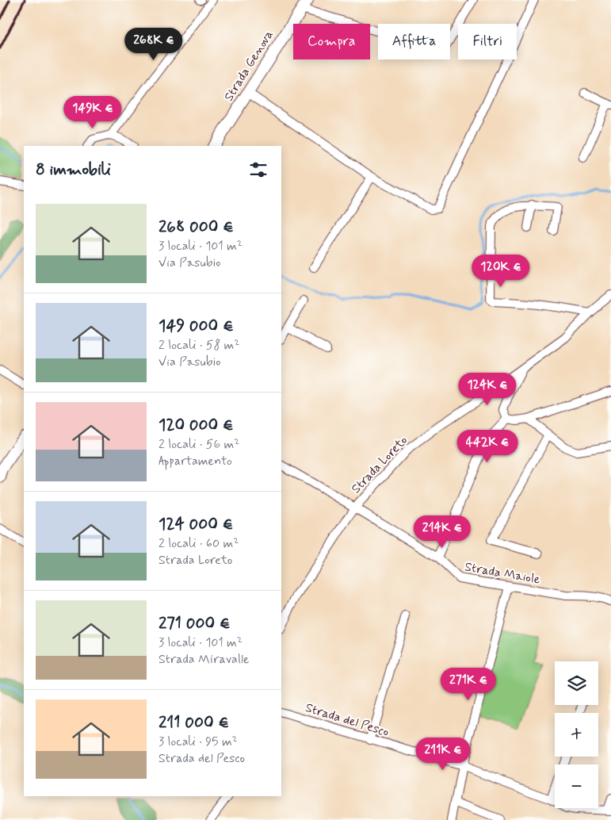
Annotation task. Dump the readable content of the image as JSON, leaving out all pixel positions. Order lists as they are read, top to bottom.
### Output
{
  "streets": {
    "main road": ["Strada Genova"],
    "street": ["Strada Loreto", "Strada Maiole", "Strada del Pesco"]
  },
  "crossings": [
    ["Strada Loreto", "Strada Maiole"]
  ],
  "page": {
    "chip": ["Compra", "Affitta", "Filtri"],
    "price": [
      "268K €",
      "149K €",
      "120K €",
      "124K €",
      "442K €",
      "214K €",
      "271K €",
      "211K €"
    ],
    "heading": "8 immobili",
    "list": [
      {
        "name": "268 000 €",
        "note": "3 locali · 101 m² · Via Pasubio"
      },
      {
        "name": "149 000 €",
        "note": "2 locali · 58 m² · Via Pasubio"
      },
      {
        "name": "120 000 €",
        "note": "2 locali · 56 m² · Appartamento"
      },
      {
        "name": "124 000 €",
        "note": "2 locali · 60 m² · Strada Loreto"
      },
      {
        "name": "271 000 €",
        "note": "3 locali · 101 m² · Strada Miravalle"
      },
      {
        "name": "211 000 €",
        "note": "3 locali · 95 m² · Strada del Pesco"
      }
    ],
    "map_buttons": ["+", "−"]
  }
}
